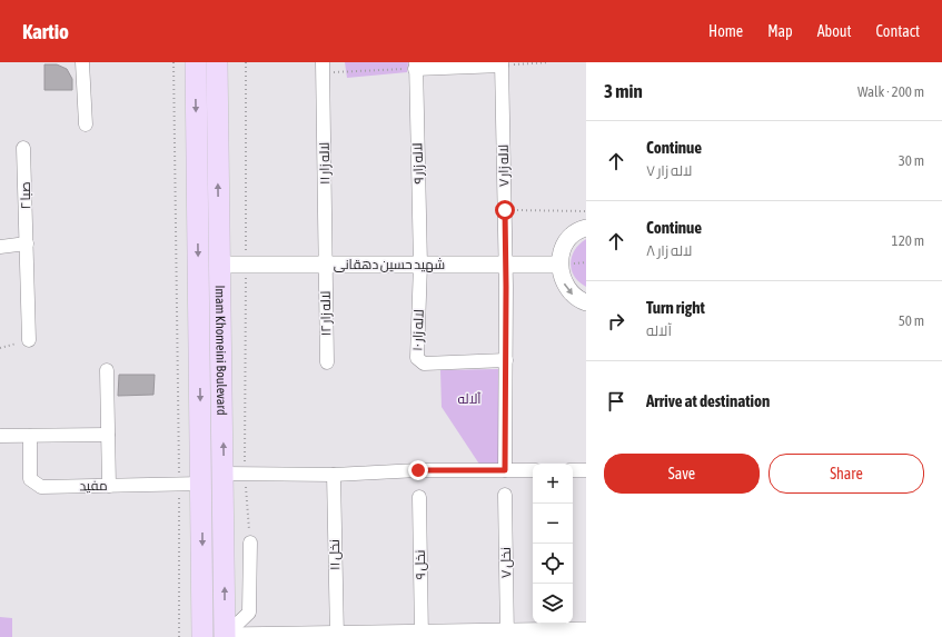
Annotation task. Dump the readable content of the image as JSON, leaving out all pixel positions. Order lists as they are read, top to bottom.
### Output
{
  "streets": {
    "main road": ["Imam Khomeini Boulevard"],
    "street": [
      "لاله زار ۱۱",
      "لاله زار ۹",
      "لاله زار ۷",
      "صبا ۲",
      "شهید حسین دهقانی",
      "لاله زار ۱۲",
      "لاله زار ۱۰",
      "مفید",
      "نخل ۱۱",
      "نخل ۷",
      "نخل ۹"
    ]
  },
  "crossings": [
    ["لاله زار ۱۱", "شهید حسین دهقانی"],
    ["لاله زار ۱۱", "لاله زار ۱۲"],
    ["لاله زار ۹", "شهید حسین دهقانی"],
    ["لاله زار ۹", "لاله زار ۱۰"],
    ["لاله زار ۷", "شهید حسین دهقانی"],
    ["لاله زار ۷", "لاله زار ۱۰"],
    ["شهید حسین دهقانی", "لاله زار ۱۲"],
    ["شهید حسین دهقانی", "لاله زار ۱۰"],
    ["شهید حسین دهقانی", "Imam Khomeini Boulevard"],
    ["Imam Khomeini Boulevard", "مفید"]
  ],
  "parks": ["آلاله"],
  "page": {
    "header": "Kartio",
    "nav": [
      "Home",
      "Map",
      "About",
      "Contact"
    ],
    "heading": ["3 min", "Walk · 200 m"],
    "list": [
      ["Continue", "لاله زار ۷", "30 m"],
      ["Continue", "لاله زار ۸", "120 m"],
      ["Turn right", "آلاله", "50 m"],
      "Arrive at destination"
    ],
    "buttons": ["Save", "Share"],
    "map_buttons": ["+", "−"]
  }
}
